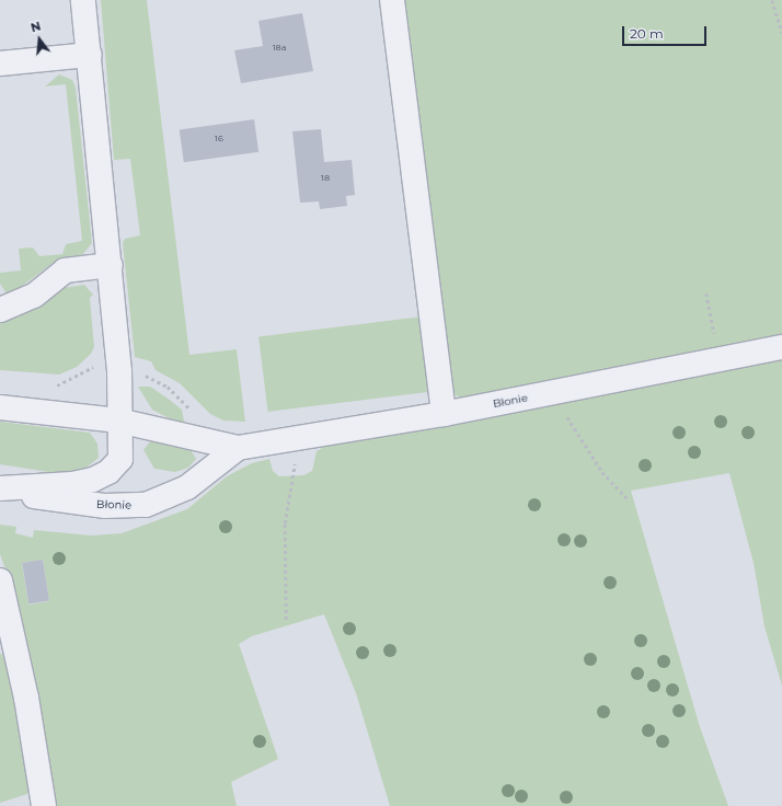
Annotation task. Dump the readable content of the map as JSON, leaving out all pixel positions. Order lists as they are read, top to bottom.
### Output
{
  "streets": {
    "street": ["Błonie"]
  },
  "house_numbers": ["18a", "16", "18"],
  "scale_bar": "20 m",
  "north": "top"
}
